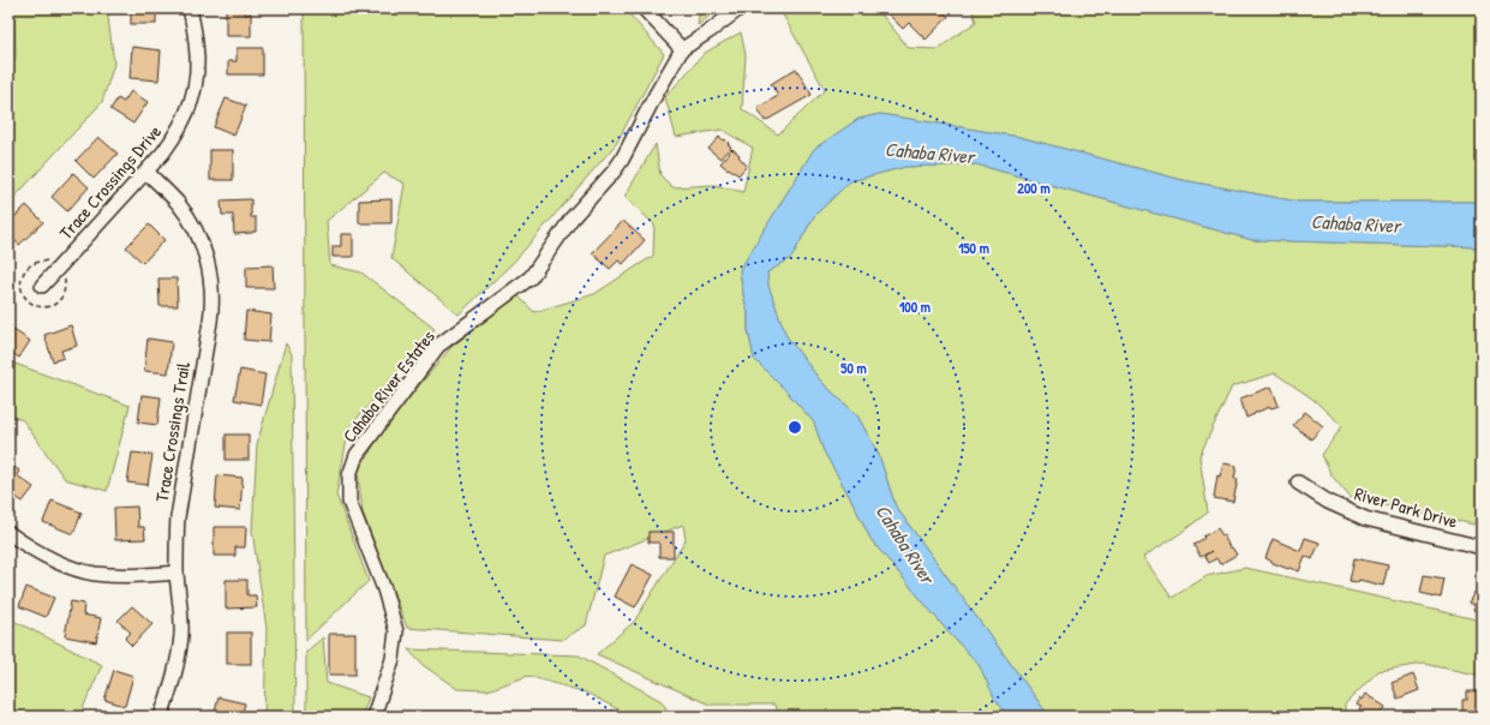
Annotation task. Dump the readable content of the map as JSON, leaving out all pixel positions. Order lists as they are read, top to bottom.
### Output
{
  "streets": {
    "street": [
      "Trace Crossings Drive",
      "Cahaba River Estates",
      "Trace Crossings Trail",
      "River Park Drive"
    ]
  },
  "crossings": [
    ["Trace Crossings Drive", "Trace Crossings Trail"]
  ],
  "water": ["Cahaba River"],
  "rings": [
    "200 m",
    "150 m",
    "100 m",
    "50 m"
  ]
}
